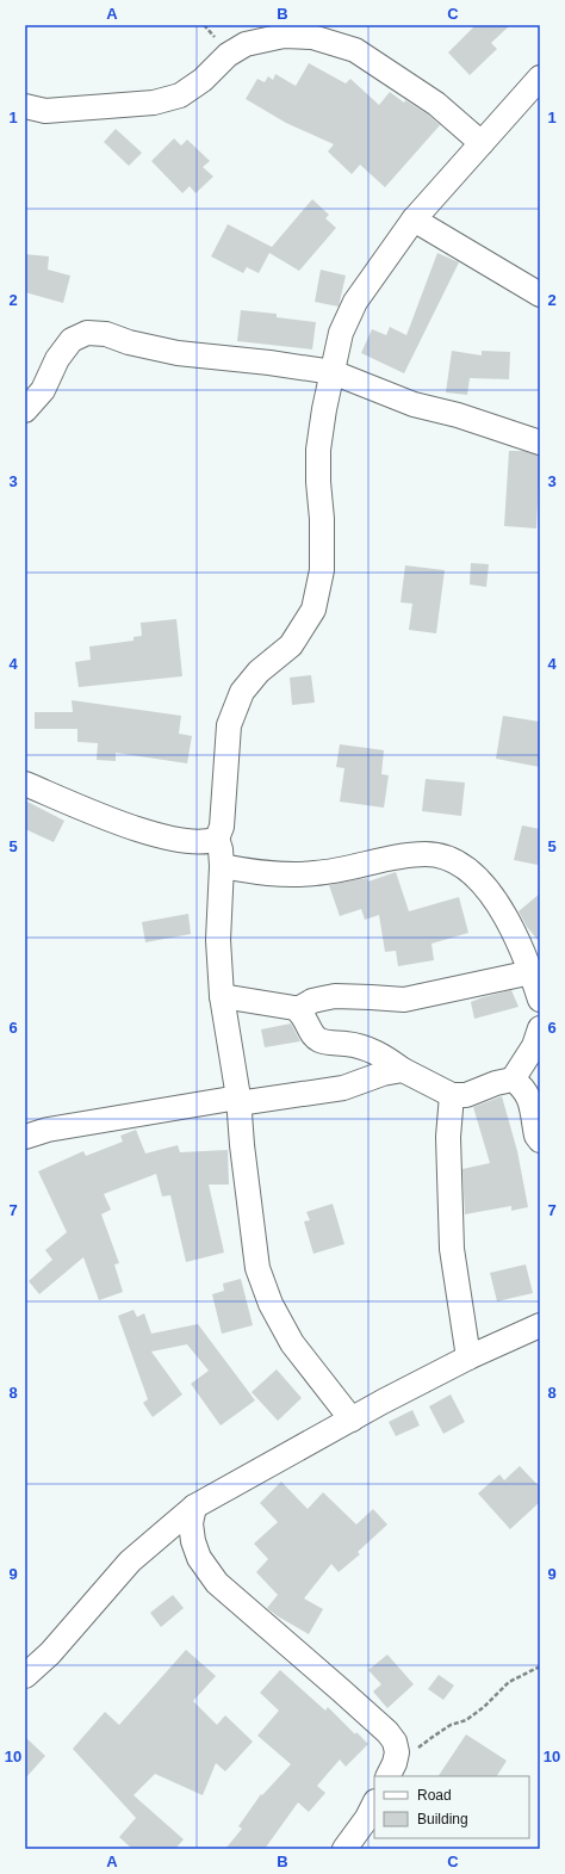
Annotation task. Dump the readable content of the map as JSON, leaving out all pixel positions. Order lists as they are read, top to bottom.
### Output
{
  "legend": ["Road", "Building"],
  "grid": {
    "columns": ["A", "B", "C"],
    "rows": [
      "1",
      "2",
      "3",
      "4",
      "5",
      "6",
      "7",
      "8",
      "9",
      "10"
    ]
  }
}
